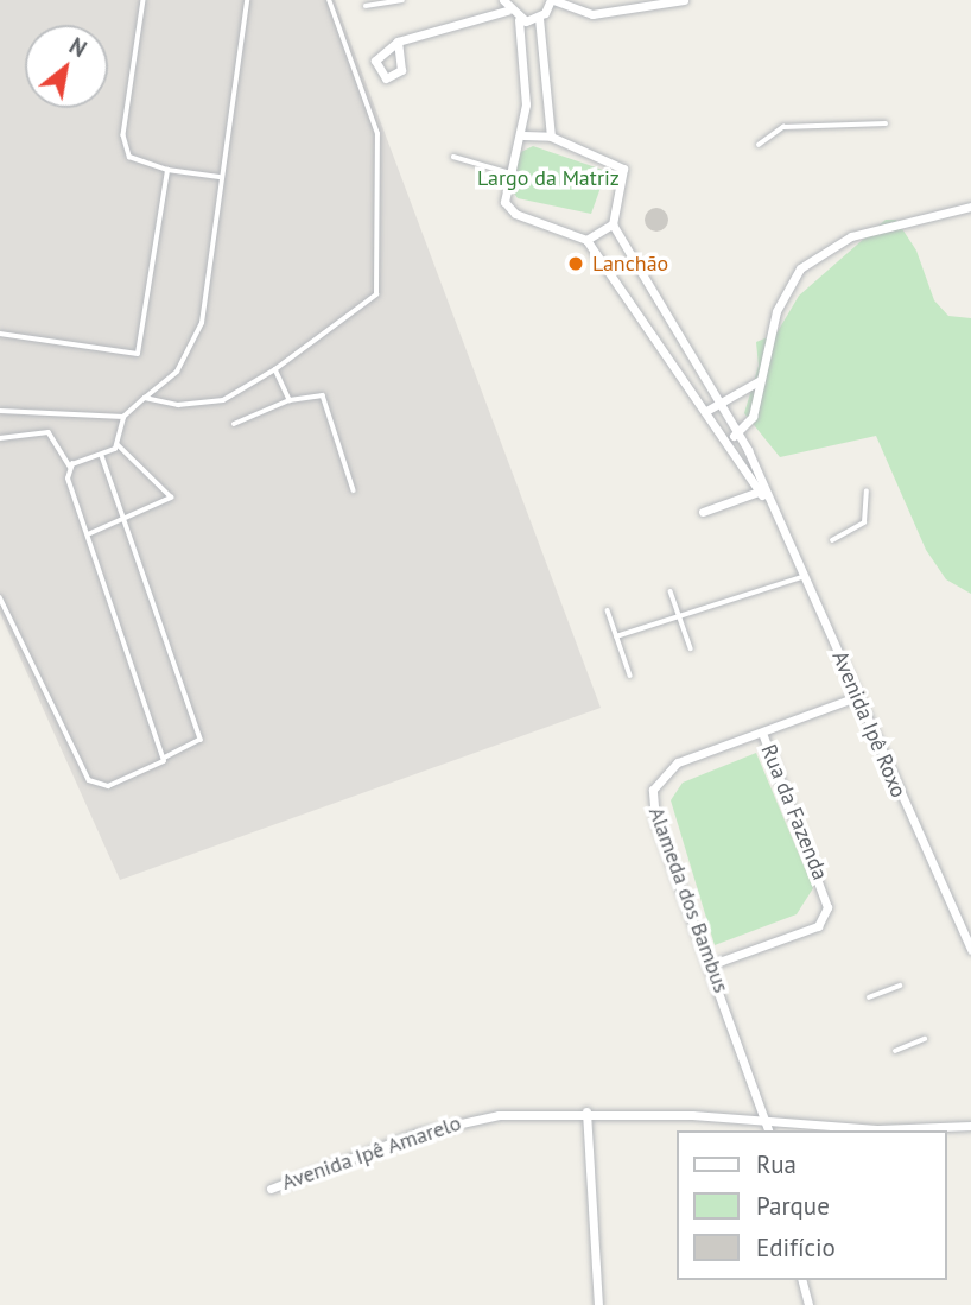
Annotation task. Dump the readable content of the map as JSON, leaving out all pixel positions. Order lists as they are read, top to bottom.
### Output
{
  "streets": {
    "street": [
      "Avenida Ipê Roxo",
      "Rua da Fazenda",
      "Alameda dos Bambus",
      "Avenida Ipê Amarelo"
    ]
  },
  "crossings": [
    ["Avenida Ipê Roxo", "Alameda dos Bambus"],
    ["Rua da Fazenda", "Alameda dos Bambus"],
    ["Alameda dos Bambus", "Avenida Ipê Amarelo"]
  ],
  "parks": ["Largo da Matriz"],
  "places": ["Lanchão"],
  "legend": ["Rua", "Parque", "Edifício"],
  "north": "top right"
}
